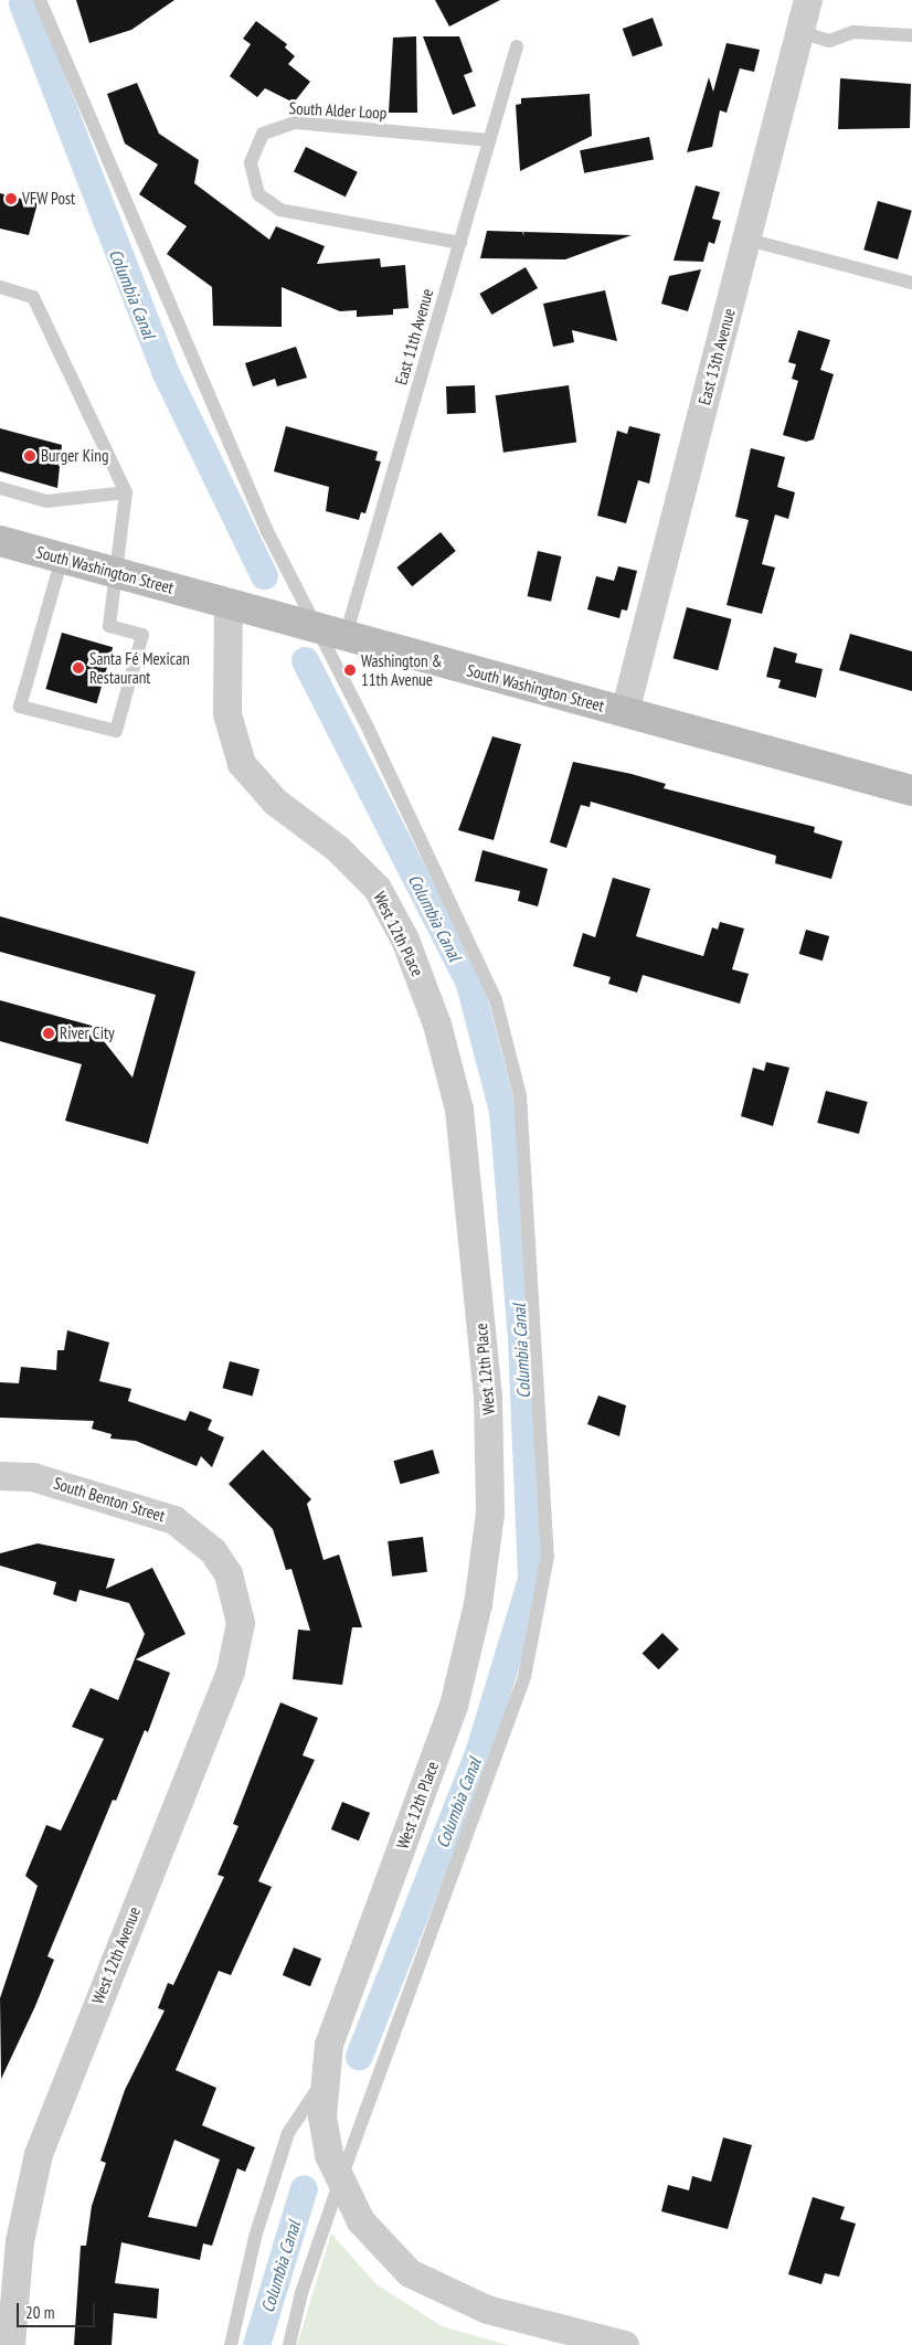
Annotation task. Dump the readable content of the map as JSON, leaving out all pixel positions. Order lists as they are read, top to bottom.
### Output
{
  "streets": {
    "main road": ["South Washington Street"],
    "street": [
      "East 13th Avenue",
      "West 12th Place",
      "South Benton Street",
      "West 12th Avenue"
    ],
    "lane": ["South Alder Loop", "East 11th Avenue"]
  },
  "crossings": [
    ["South Alder Loop", "East 11th Avenue"],
    ["East 11th Avenue", "South Washington Street"],
    ["East 13th Avenue", "South Washington Street"],
    ["South Washington Street", "West 12th Place"],
    ["South Benton Street", "West 12th Avenue"]
  ],
  "water": ["Columbia Canal"],
  "places": [
    "VFW Post",
    "Burger King",
    "Santa Fé Mexican Restaurant",
    "Washington & 11th Avenue",
    "River City"
  ],
  "scale_bar": "20 m"
}
